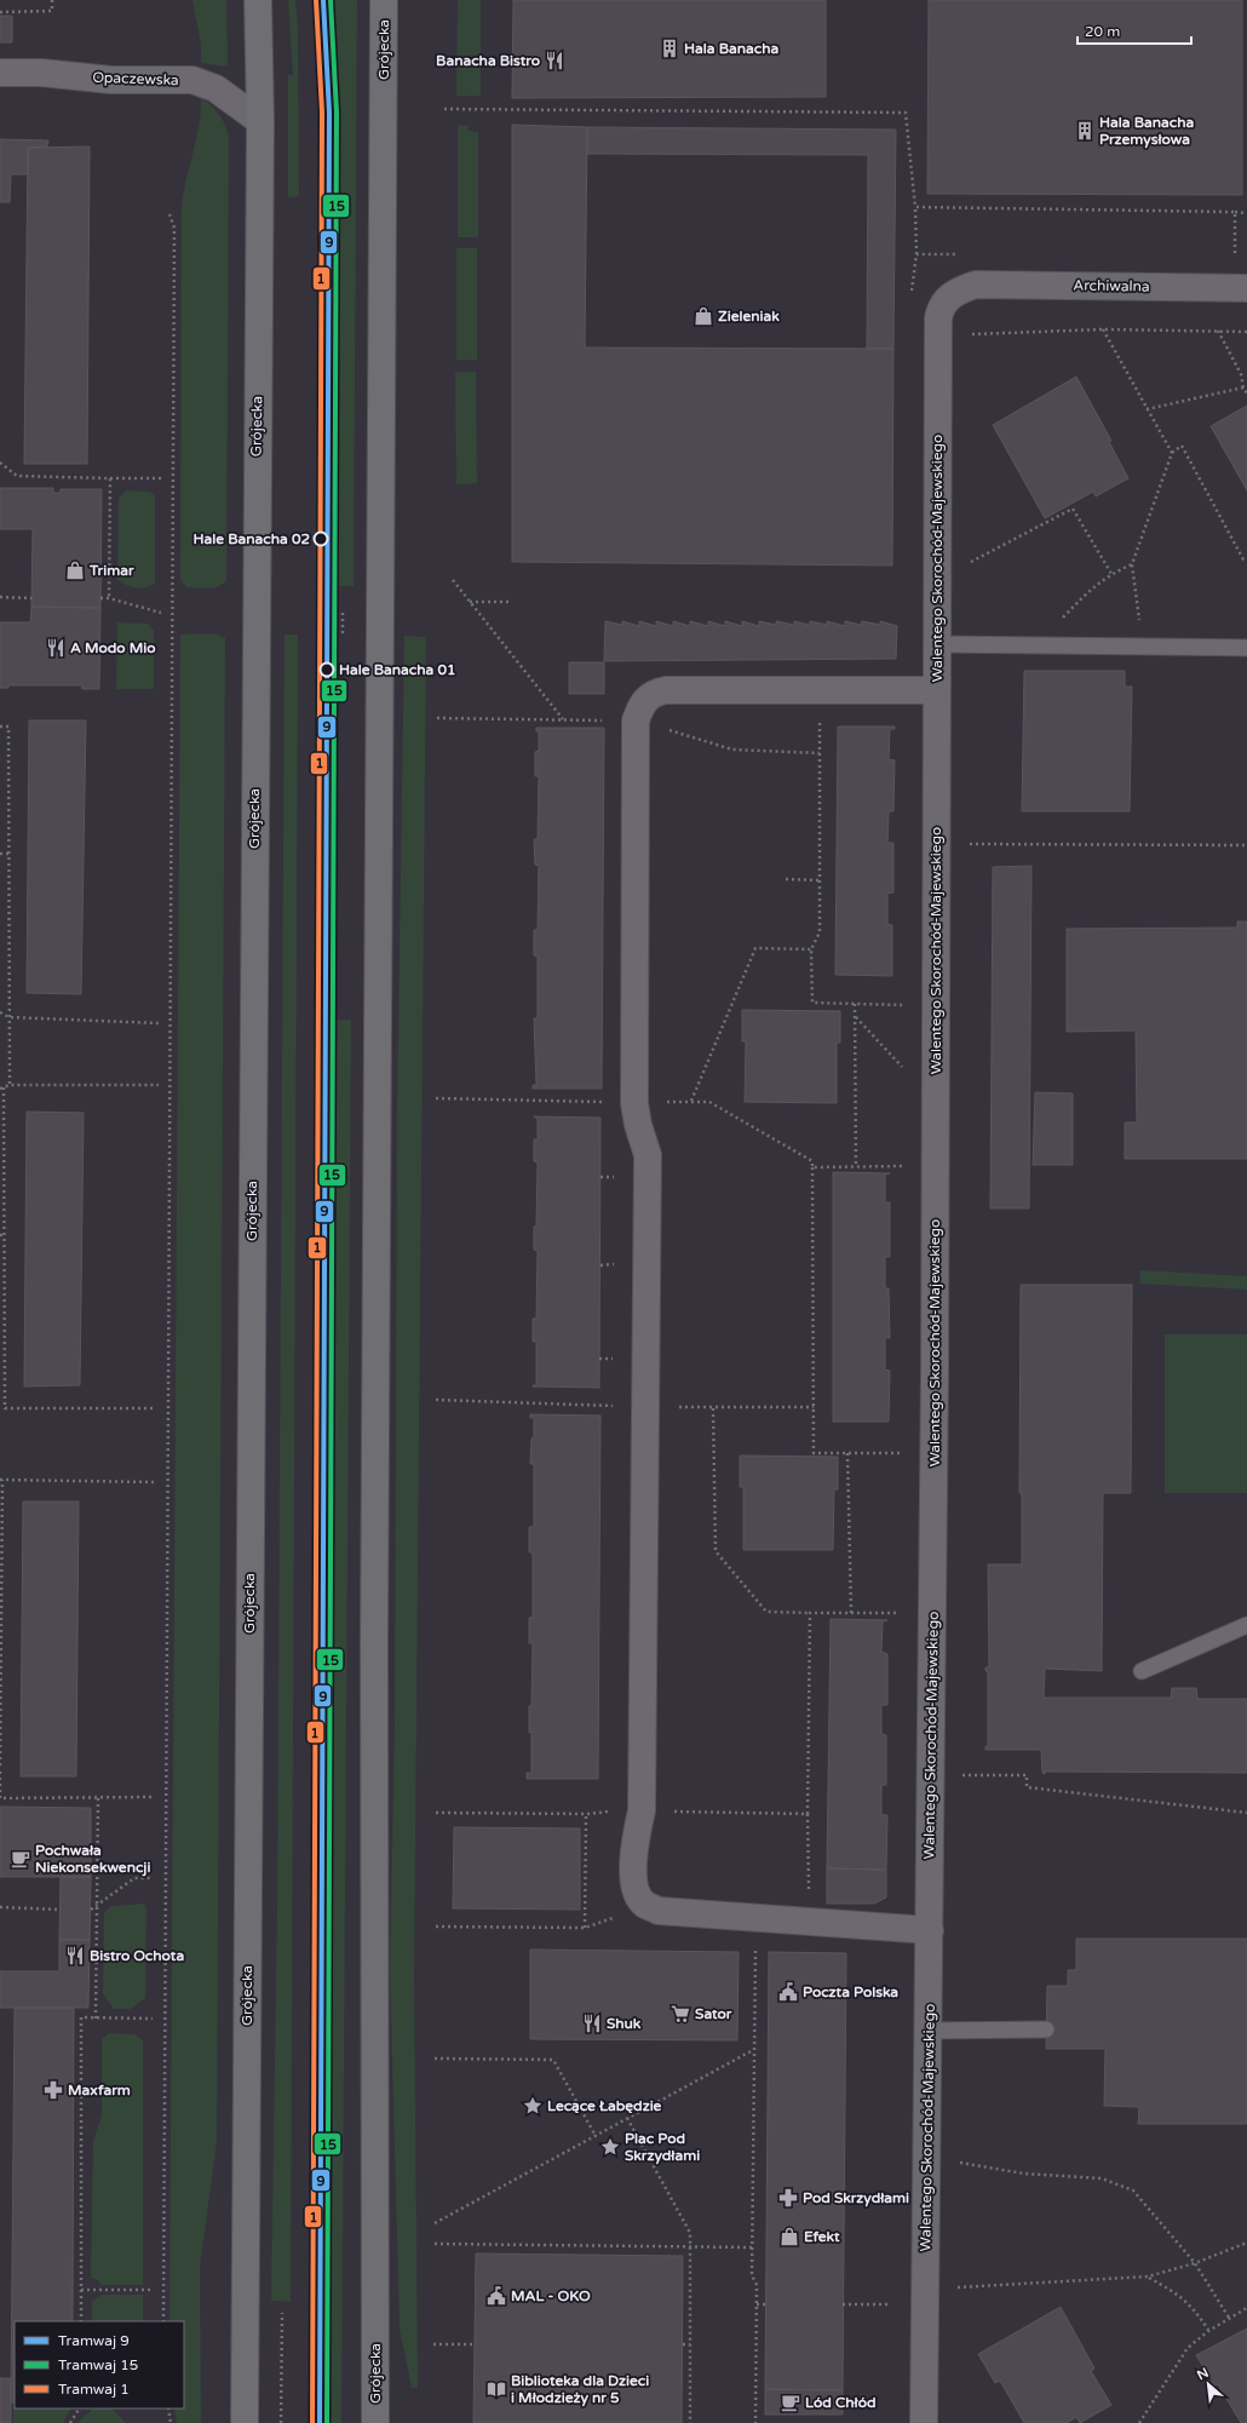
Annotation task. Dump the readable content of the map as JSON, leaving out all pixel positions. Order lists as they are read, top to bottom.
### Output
{
  "streets": {
    "main road": ["Grójecka"],
    "street": ["Opaczewska", "Archiwalna", "Walentego Skorochód-Majewskiego"]
  },
  "crossings": [
    ["Grójecka", "Opaczewska"],
    ["Archiwalna", "Walentego Skorochód-Majewskiego"]
  ],
  "places": {
    "building": ["Hala Banacha", "Hala Banacha Przemysłowa"],
    "restaurant": [
      "Banacha Bistro",
      "A Modo Mio",
      "Bistro Ochota",
      "Shuk"
    ],
    "shop": ["Zieleniak", "Trimar", "Efekt"],
    "other": ["Hale Banacha 02", "Hale Banacha 01"],
    "cafe": ["Pochwała Niekonsekwencji", "Lód Chłód"],
    "public building": ["Poczta Polska", "MAL - OKO"],
    "supermarket": ["Sator"],
    "pharmacy": ["Maxfarm", "Pod Skrzydłami"],
    "place": ["Lecące Łabędzie", "Plac Pod Skrzydłami"],
    "library": ["Biblioteka dla Dzieci i Młodzieży nr 5"]
  },
  "lines": ["tram line 9", "tram line 15", "tram line 1"],
  "legend": ["Tramwaj 9", "Tramwaj 15", "Tramwaj 1"],
  "scale_bar": "20 m",
  "north": "top left"
}
